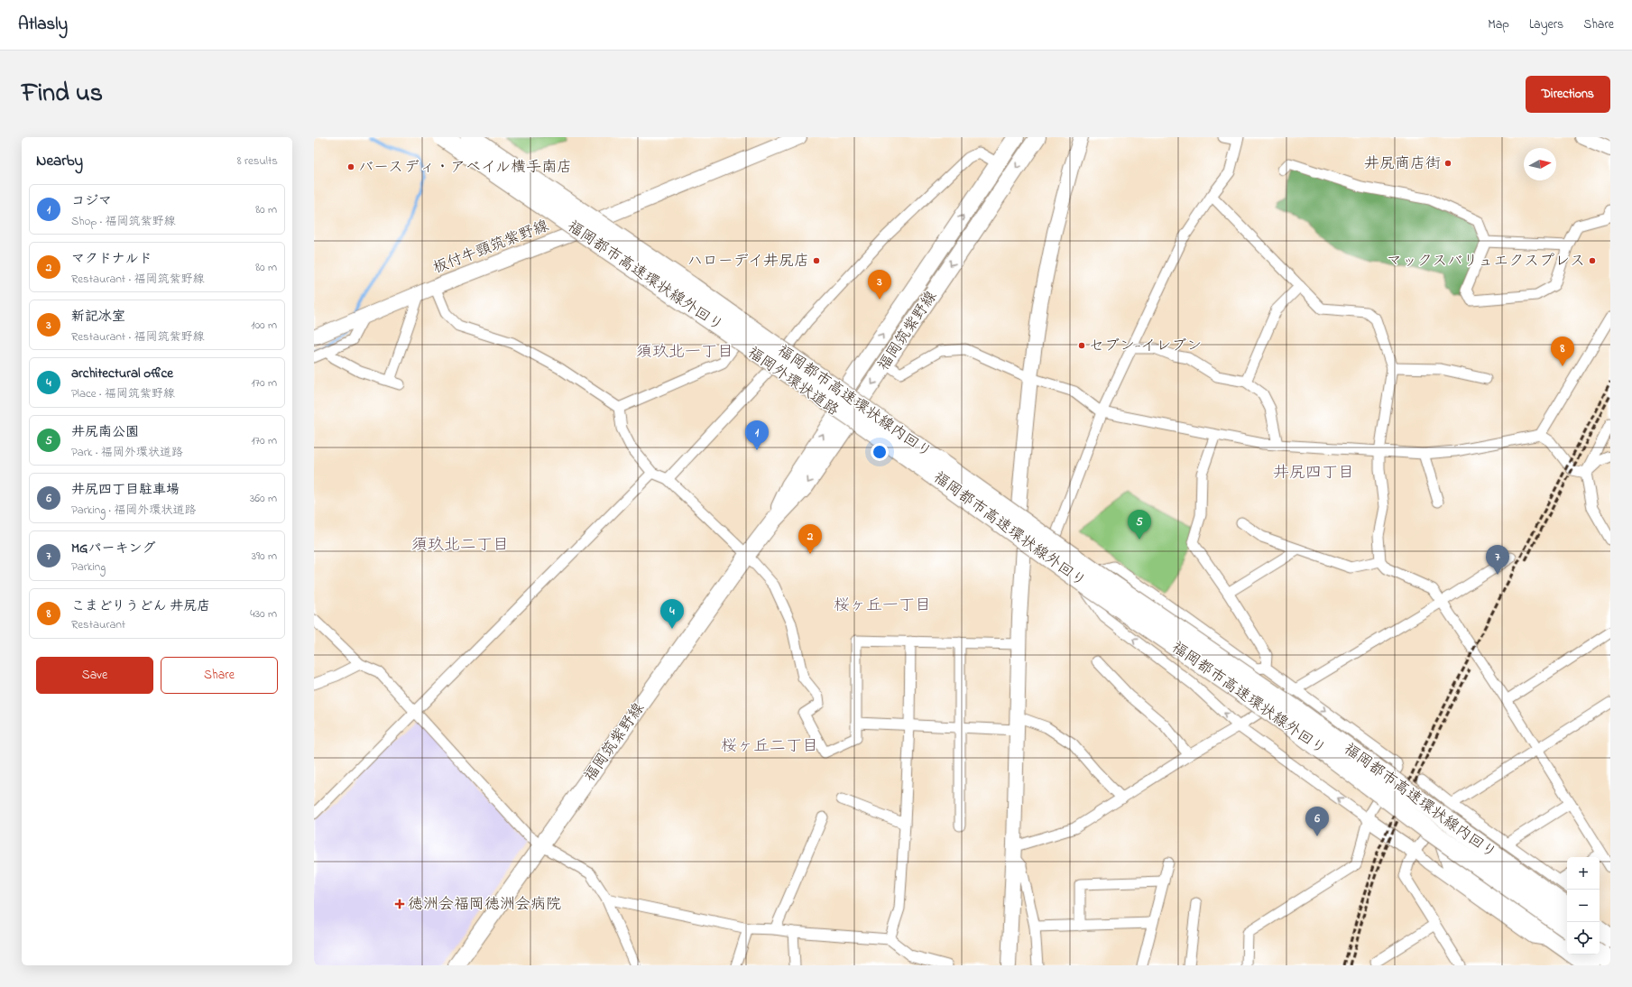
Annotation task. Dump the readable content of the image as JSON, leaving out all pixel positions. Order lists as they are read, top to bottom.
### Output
{
  "streets": {
    "highway": ["福岡都市高速環状線外回り", "福岡外環状道路", "福岡都市高速環状線内回り"],
    "main road": ["福岡筑紫野線"],
    "street": ["板付牛頸筑紫野線"]
  },
  "crossings": [
    ["板付牛頸筑紫野線", "福岡外環状道路"],
    ["福岡筑紫野線", "福岡外環状道路"]
  ],
  "districts": [
    "須玖北一丁目",
    "井尻四丁目",
    "須玖北二丁目",
    "桜ヶ丘一丁目",
    "桜ヶ丘二丁目"
  ],
  "places": {
    "other": [
      "井尻商店街",
      "バースディ・アベイル横手南店",
      "ハローデイ井尻店",
      "マックスバリュエクスプレス",
      "セブン-イレブン"
    ],
    "health": ["徳洲会福岡徳洲会病院"]
  },
  "north": "right",
  "page": {
    "header": "Atlasly",
    "nav": ["Map", "Layers", "Share"],
    "title": "Find us",
    "buttons": [
      "Directions",
      ["Save", "Share"]
    ],
    "heading": ["Nearby", "8 results"],
    "list": [
      {
        "mark": "1",
        "name": "コジマ",
        "note": "Shop · 福岡筑紫野線",
        "value": "80 m"
      },
      {
        "mark": "2",
        "name": "マクドナルド",
        "note": "Restaurant · 福岡筑紫野線",
        "value": "80 m"
      },
      {
        "mark": "3",
        "name": "新記冰室",
        "note": "Restaurant · 福岡筑紫野線",
        "value": "100 m"
      },
      {
        "mark": "4",
        "name": "architectural office",
        "note": "Place · 福岡筑紫野線",
        "value": "170 m"
      },
      {
        "mark": "5",
        "name": "井尻南公園",
        "note": "Park · 福岡外環状道路",
        "value": "170 m"
      },
      {
        "mark": "6",
        "name": "井尻四丁目駐車場",
        "note": "Parking · 福岡外環状道路",
        "value": "360 m"
      },
      {
        "mark": "7",
        "name": "MGパーキング",
        "note": "Parking",
        "value": "390 m"
      },
      {
        "mark": "8",
        "name": "こまどりうどん 井尻店",
        "note": "Restaurant",
        "value": "430 m"
      }
    ],
    "pins": [
      "3",
      "8",
      "1",
      "5",
      "2",
      "7",
      "4",
      "6"
    ],
    "map_buttons": ["+", "−"]
  }
}
